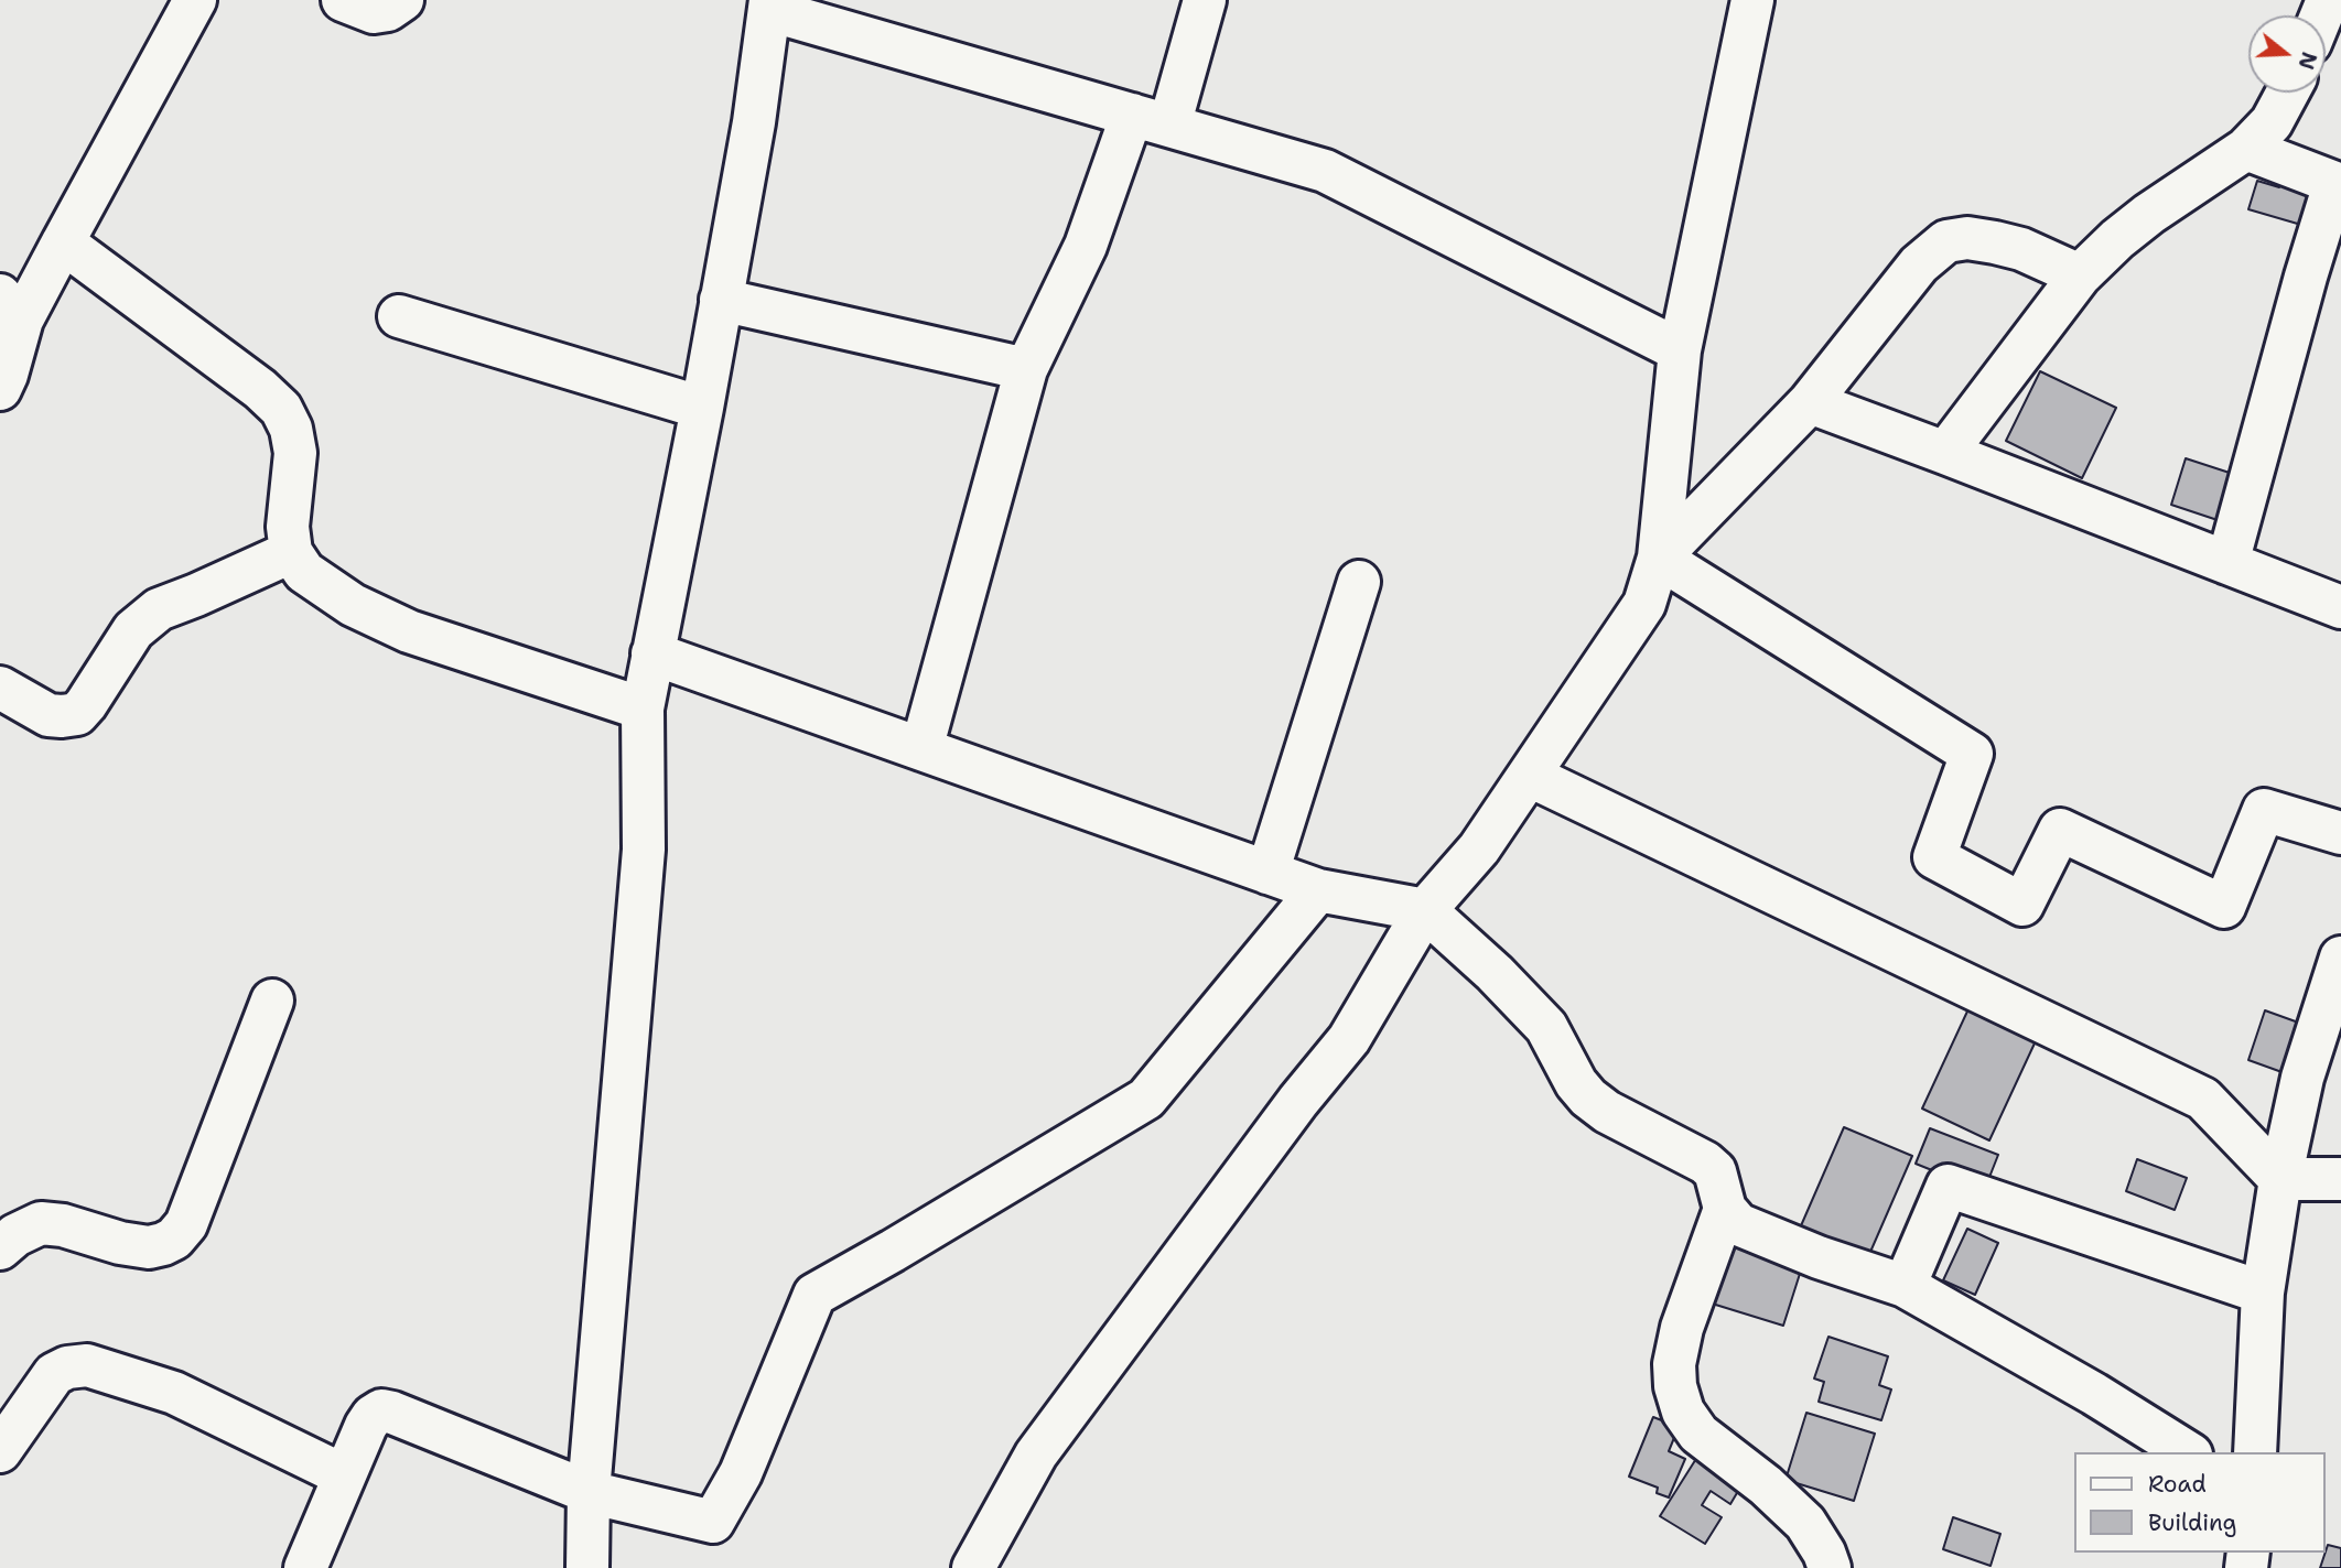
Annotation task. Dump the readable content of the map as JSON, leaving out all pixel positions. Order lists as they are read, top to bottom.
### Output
{
  "legend": ["Road", "Building"],
  "north": "right"
}
